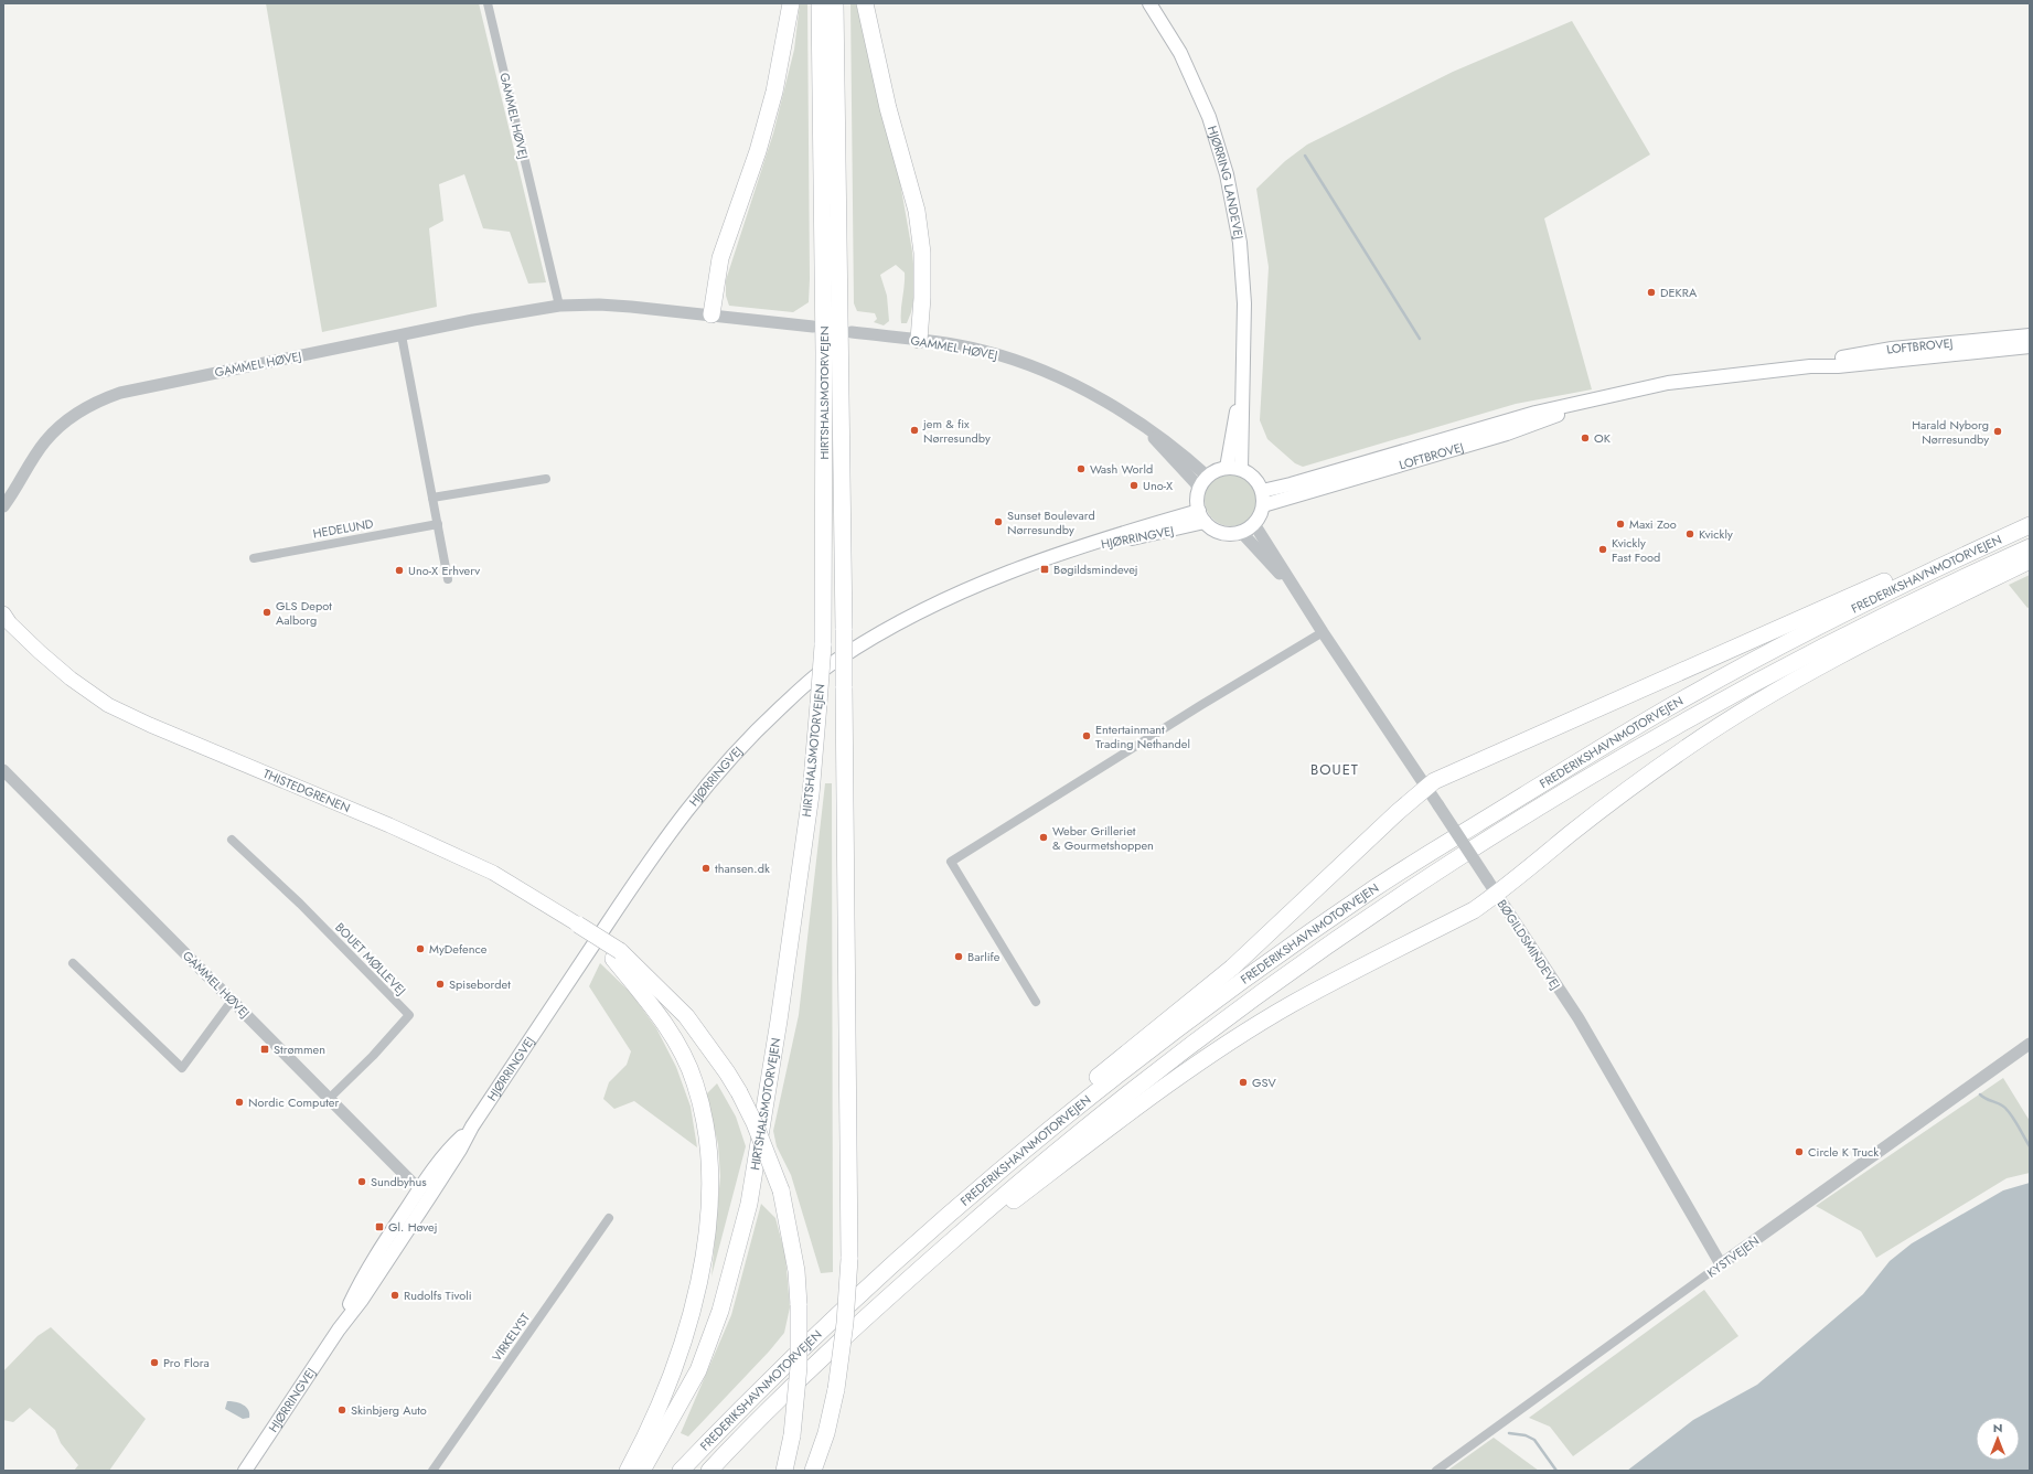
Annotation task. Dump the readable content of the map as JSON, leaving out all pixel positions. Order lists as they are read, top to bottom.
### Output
{
  "streets": {
    "highway": ["HIRTSHALSMOTORVEJEN", "FREDERIKSHAVNMOTORVEJEN"],
    "main road": [
      "HJØRRING LANDEVEJ",
      "LOFTBROVEJ",
      "HJØRRINGVEJ",
      "THISTEDGRENEN"
    ],
    "street": [
      "GAMMEL HØVEJ",
      "HEDELUND",
      "BØGILDSMINDEVEJ",
      "BOUET MØLLEVEJ",
      "KYSTVEJEN",
      "VIRKELYST"
    ]
  },
  "crossings": [
    ["GAMMEL HØVEJ", "HJØRRING LANDEVEJ"],
    ["GAMMEL HØVEJ", "LOFTBROVEJ"],
    ["GAMMEL HØVEJ", "HJØRRINGVEJ"],
    ["GAMMEL HØVEJ", "BØGILDSMINDEVEJ"],
    ["GAMMEL HØVEJ", "BOUET MØLLEVEJ"],
    ["HJØRRING LANDEVEJ", "LOFTBROVEJ"],
    ["HJØRRING LANDEVEJ", "HJØRRINGVEJ"],
    ["HJØRRING LANDEVEJ", "BØGILDSMINDEVEJ"],
    ["LOFTBROVEJ", "HJØRRINGVEJ"],
    ["LOFTBROVEJ", "BØGILDSMINDEVEJ"],
    ["HJØRRINGVEJ", "BØGILDSMINDEVEJ"],
    ["BØGILDSMINDEVEJ", "KYSTVEJEN"]
  ],
  "districts": ["BOUET"],
  "places": {
    "other": [
      "DEKRA",
      "jem & fix Nørresundby",
      "Harald Nyborg Nørresundby",
      "OK",
      "Wash World",
      "Uno-X",
      "Sunset Boulevard Nørresundby",
      "Maxi Zoo",
      "Kvickly",
      "Kvickly Fast Food",
      "Uno-X Erhverv",
      "GLS Depot Aalborg",
      "Entertainmant Trading Nethandel",
      "Weber Grilleriet & Gourmetshoppen",
      "thansen.dk",
      "MyDefence",
      "Barlife",
      "Spisebordet",
      "GSV",
      "Nordic Computer",
      "Circle K Truck",
      "Sundbyhus",
      "Rudolfs Tivoli",
      "Pro Flora",
      "Skinbjerg Auto"
    ],
    "transit": ["Bøgildsmindevej", "Strømmen", "Gl. Høvej"]
  },
  "north": "top"
}
